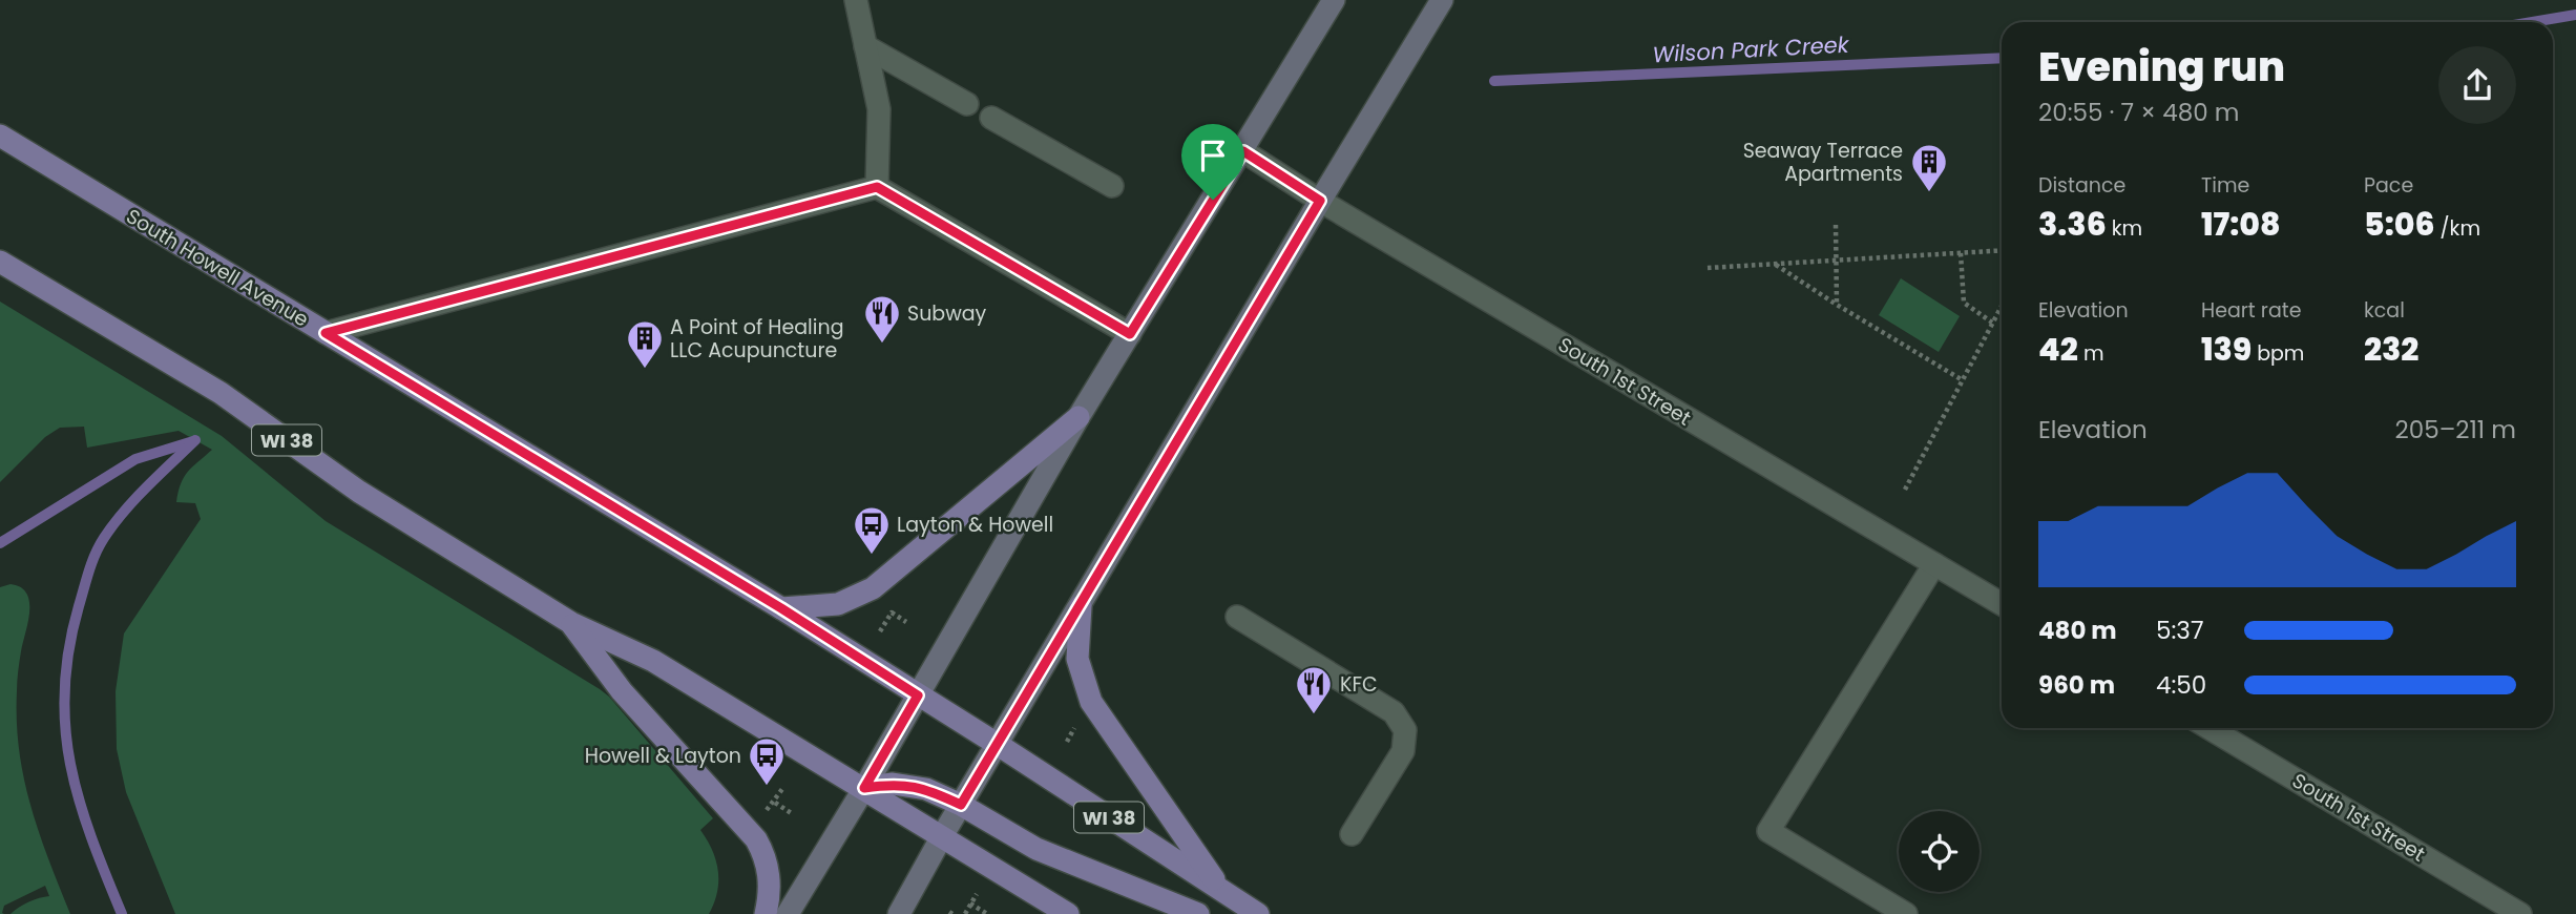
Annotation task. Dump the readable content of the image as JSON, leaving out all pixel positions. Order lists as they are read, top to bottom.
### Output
{
  "streets": {
    "main road": ["South Howell Avenue", "WI 38"],
    "street": ["South 1st Street"]
  },
  "water": ["Wilson Park Creek"],
  "places": {
    "building": ["Seaway Terrace Apartments", "A Point of Healing LLC Acupuncture"],
    "restaurant": ["Subway", "KFC"],
    "bus stop": ["Layton & Howell", "Howell & Layton"]
  },
  "page": {
    "heading": ["Evening run", "20:55 · 7 × 480 m"],
    "stats": [
      ["Distance", "3.36 km"],
      ["Time", "17:08"],
      ["Pace", "5:06 /km"],
      ["Elevation", "42 m"],
      ["Heart rate", "139 bpm"],
      ["kcal", "232"]
    ],
    "chart": ["Elevation", "205–211 m"],
    "list": [
      {
        "name": "480 m",
        "note": "5:37"
      },
      {
        "name": "960 m",
        "note": "4:50"
      }
    ]
  }
}
